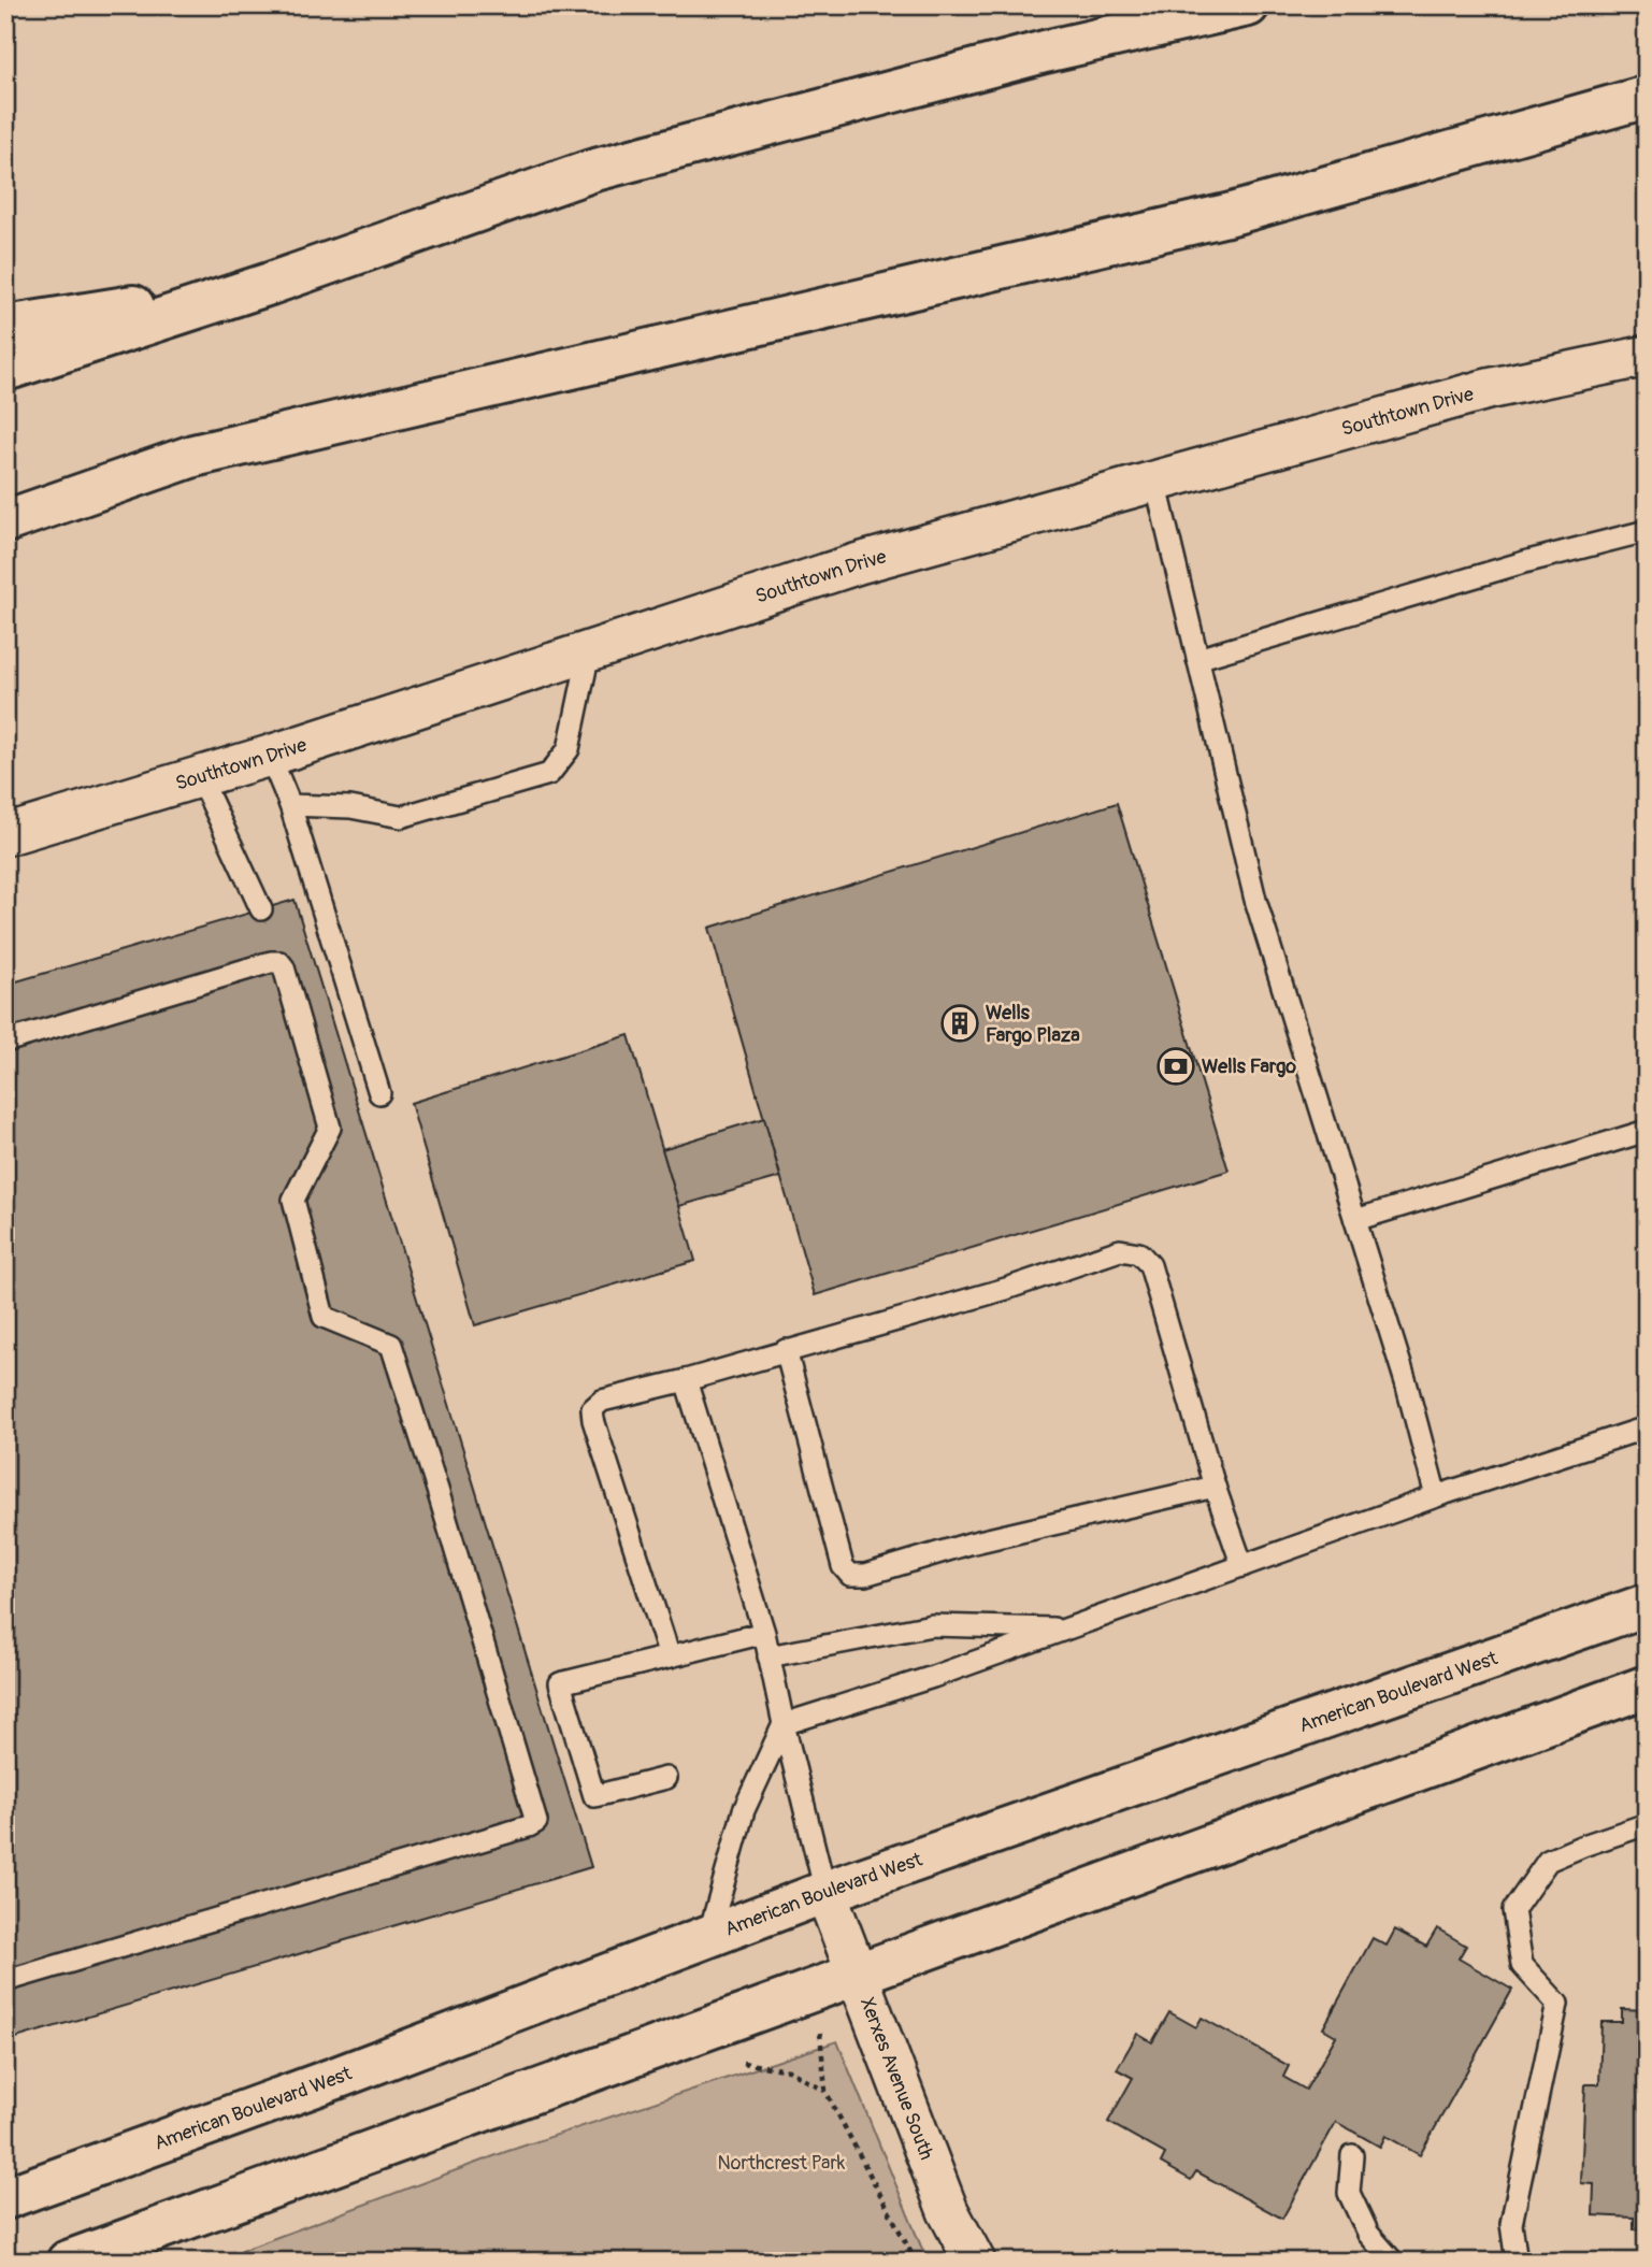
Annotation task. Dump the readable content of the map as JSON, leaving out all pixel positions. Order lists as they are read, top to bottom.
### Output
{
  "streets": {
    "main road": ["American Boulevard West"],
    "street": ["Southtown Drive", "Xerxes Avenue South"]
  },
  "crossings": [
    ["American Boulevard West", "Xerxes Avenue South"]
  ],
  "parks": ["Northcrest Park"],
  "places": {
    "building": ["Wells Fargo Plaza"],
    "bank": ["Wells Fargo"]
  }
}
